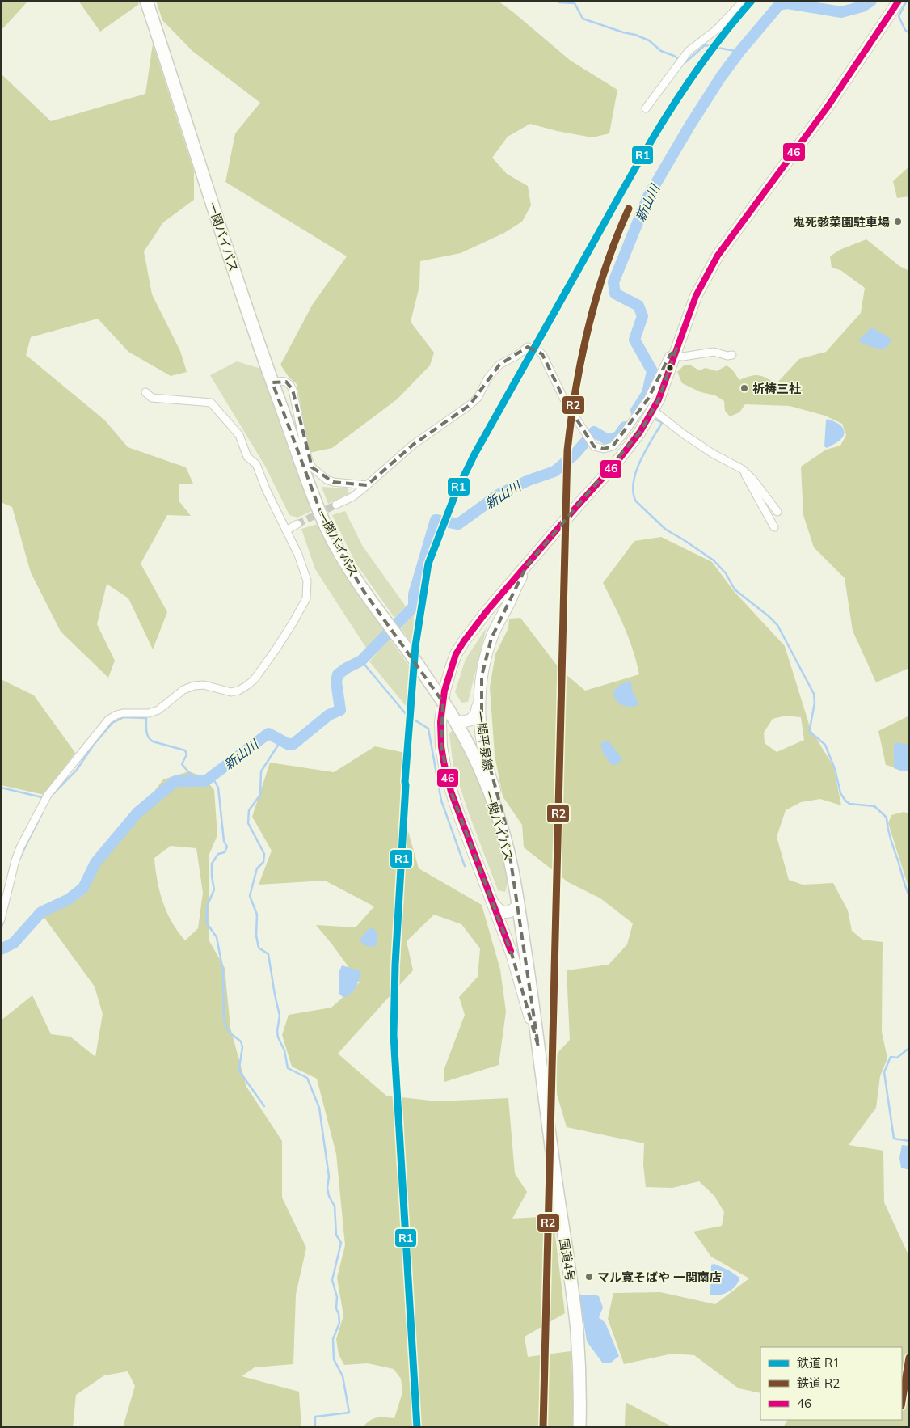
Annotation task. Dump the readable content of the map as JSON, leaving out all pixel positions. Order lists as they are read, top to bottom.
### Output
{
  "streets": {
    "highway": ["一関バイパス", "国道4号"],
    "main road": ["一関平泉線"]
  },
  "crossings": [
    ["一関バイパス", "一関平泉線"],
    ["一関バイパス", "国道4号"],
    ["一関平泉線", "国道4号"]
  ],
  "water": ["新山川"],
  "places": ["鬼死骸菜園駐車場", "祈祷三社", "マル寛そばや 一関南店"],
  "lines": ["rail line R1", "transit line 46", "rail line R2"],
  "legend": ["鉄道 R1", "鉄道 R2", "46"]
}
